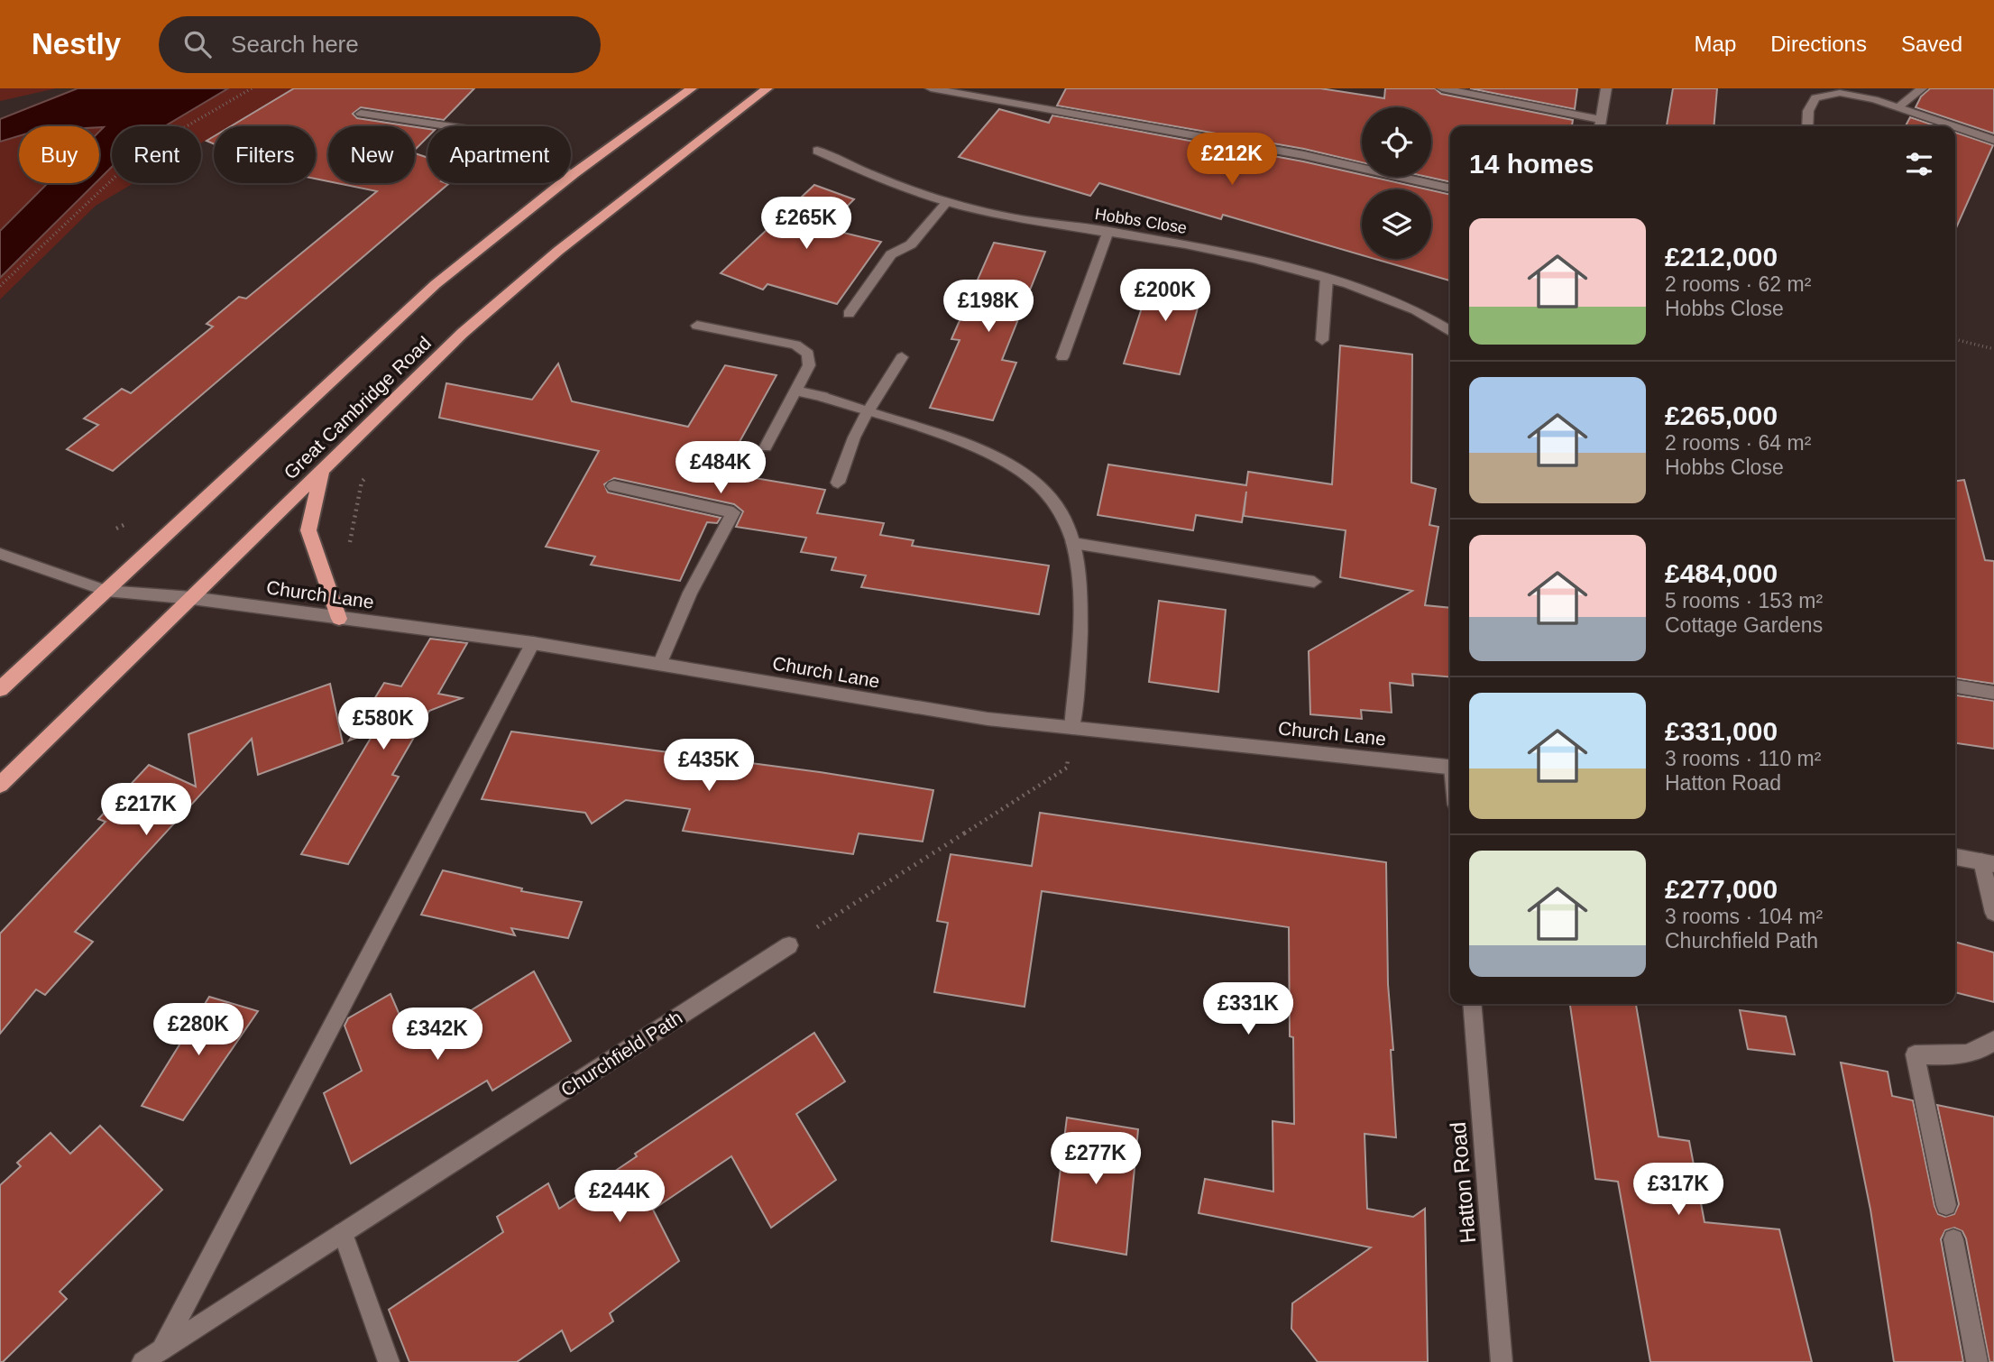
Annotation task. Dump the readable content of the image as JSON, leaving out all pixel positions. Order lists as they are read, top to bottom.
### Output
{
  "streets": {
    "highway": ["Great Cambridge Road"],
    "street": [
      "Hobbs Close",
      "Church Lane",
      "Churchfield Path",
      "Hatton Road"
    ]
  },
  "crossings": [
    ["Great Cambridge Road", "Church Lane"]
  ],
  "page": {
    "header": "Nestly",
    "search": "Search here",
    "nav": ["Map", "Directions", "Saved"],
    "chip": [
      "Buy",
      "Rent",
      "Filters",
      "New",
      "Apartment"
    ],
    "heading": "14 homes",
    "price": [
      "£212K",
      "£265K",
      "£200K",
      "£198K",
      "£484K",
      "£580K",
      "£435K",
      "£217K",
      "£331K",
      "£280K",
      "£342K",
      "£277K",
      "£317K",
      "£244K"
    ],
    "list": [
      {
        "name": "£212,000",
        "note": "2 rooms · 62 m² · Hobbs Close"
      },
      {
        "name": "£265,000",
        "note": "2 rooms · 64 m² · Hobbs Close"
      },
      {
        "name": "£484,000",
        "note": "5 rooms · 153 m² · Cottage Gardens"
      },
      {
        "name": "£331,000",
        "note": "3 rooms · 110 m² · Hatton Road"
      },
      {
        "name": "£277,000",
        "note": "3 rooms · 104 m² · Churchfield Path"
      }
    ]
  }
}
